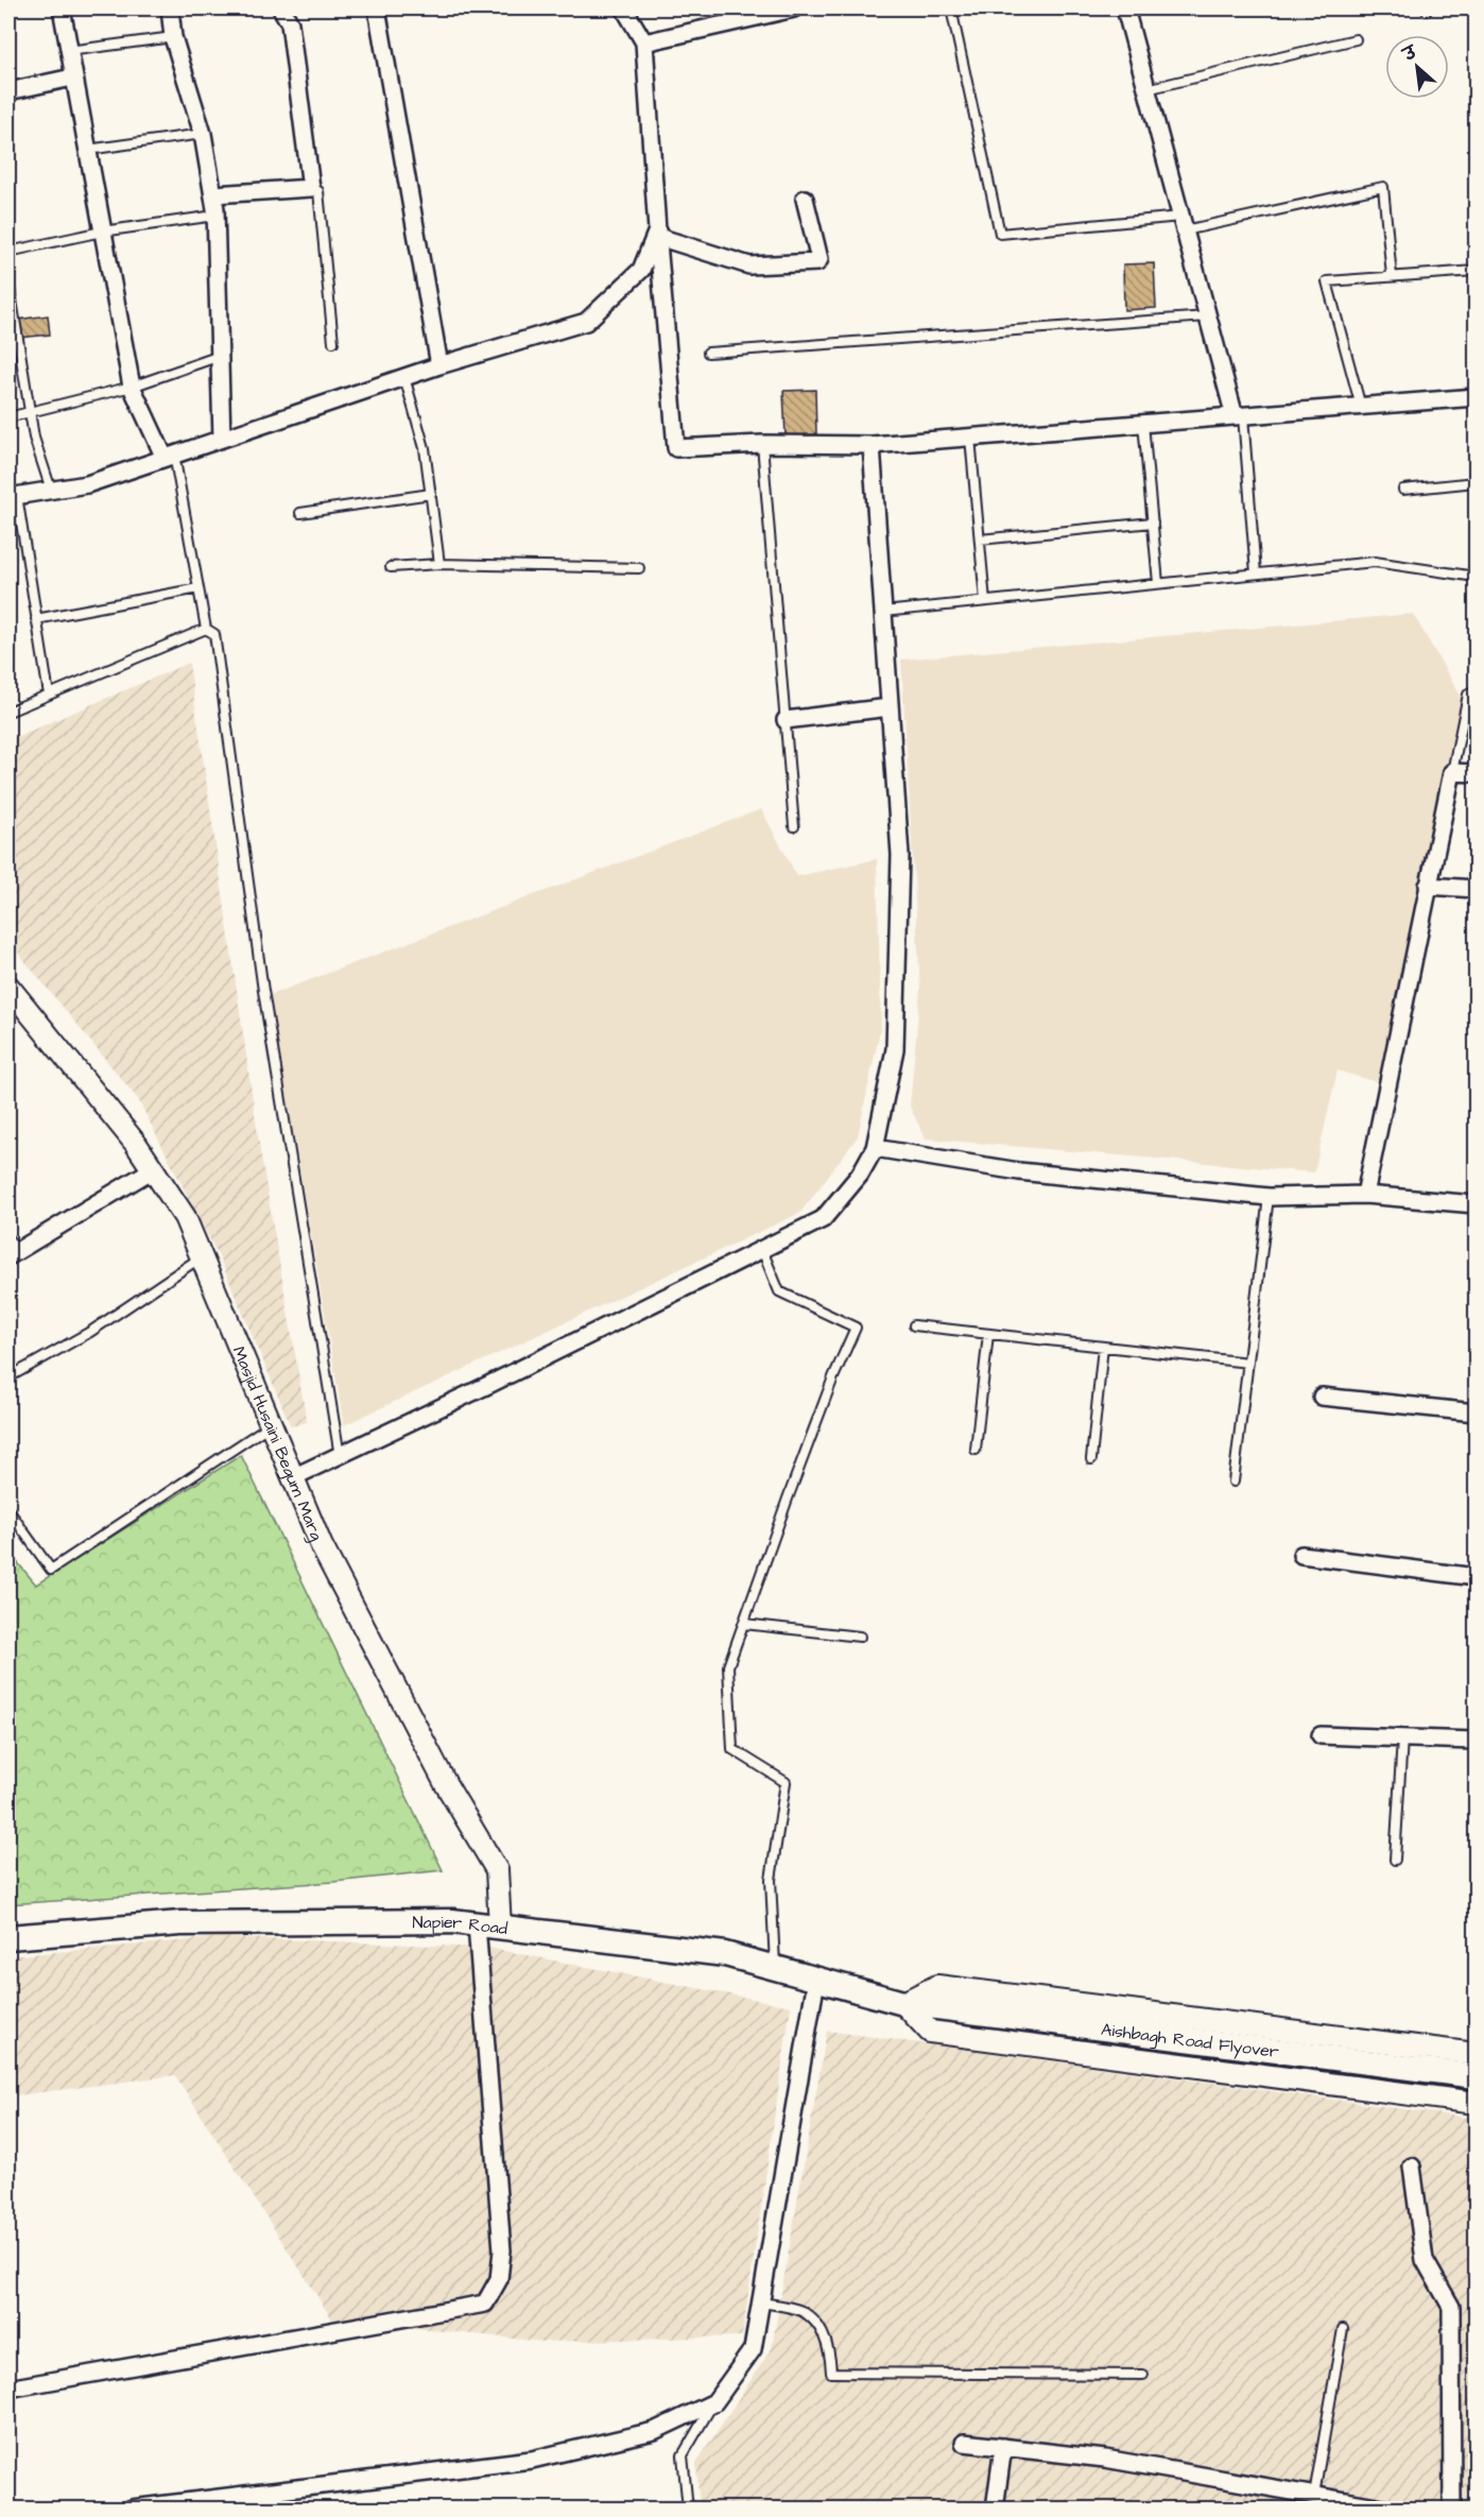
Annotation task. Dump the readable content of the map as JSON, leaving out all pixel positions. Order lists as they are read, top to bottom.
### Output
{
  "streets": {
    "main road": ["Napier Road", "Aishbagh Road Flyover"],
    "street": ["Masjid Husaini Begum Marg"]
  },
  "crossings": [
    ["Masjid Husaini Begum Marg", "Napier Road"],
    ["Napier Road", "Aishbagh Road Flyover"]
  ],
  "north": "top left"
}
